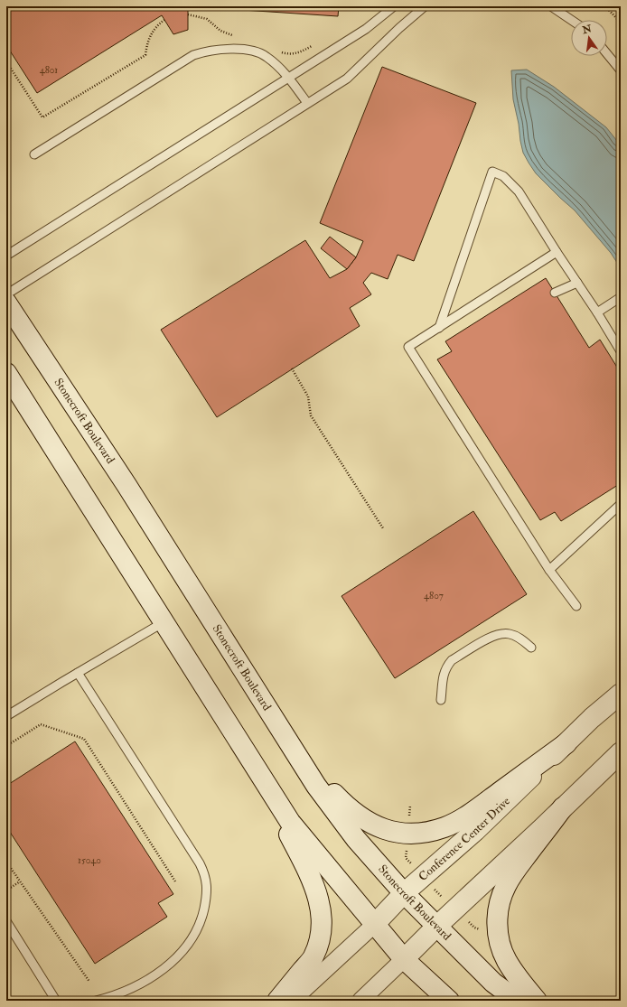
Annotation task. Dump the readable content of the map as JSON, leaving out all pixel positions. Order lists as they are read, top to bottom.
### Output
{
  "streets": {
    "main road": ["Stonecroft Boulevard", "Conference Center Drive"]
  },
  "crossings": [
    ["Stonecroft Boulevard", "Conference Center Drive"]
  ],
  "house_numbers": ["4801", "4807", "15040"],
  "north": "top"
}
